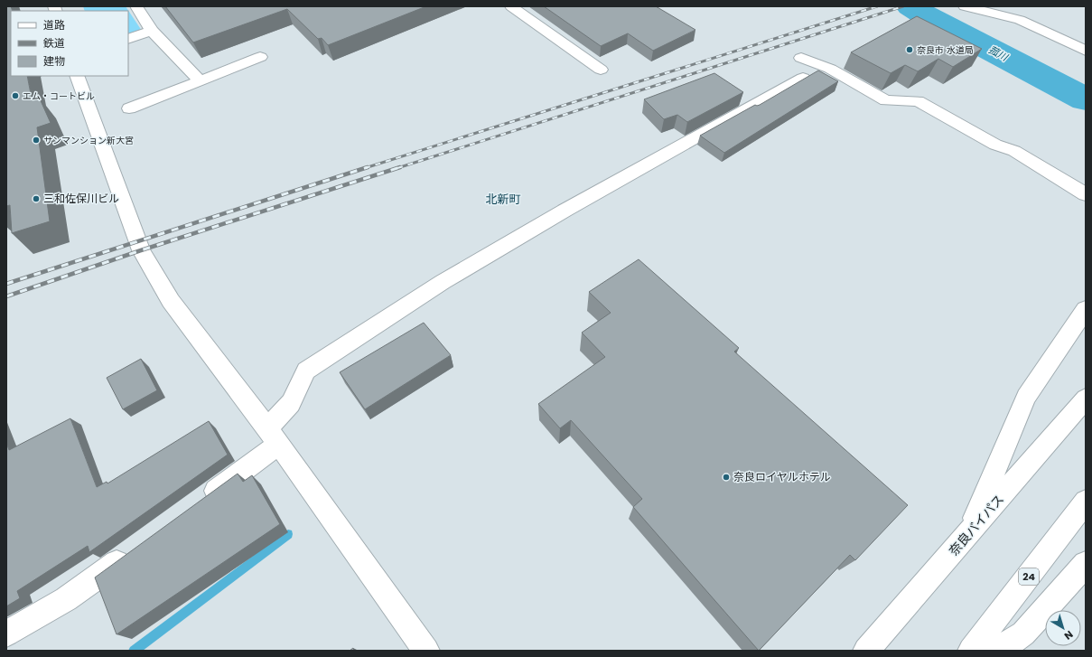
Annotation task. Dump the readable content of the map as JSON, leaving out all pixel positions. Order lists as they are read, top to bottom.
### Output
{
  "streets": {
    "main road": ["奈良バイパス", "24"]
  },
  "districts": ["北新町"],
  "water": ["菰川"],
  "places": [
    "奈良市 水道局",
    "エム・コートビル",
    "サンマンション新大宮",
    "三和佐保川ビル",
    "奈良ロイヤルホテル"
  ],
  "legend": ["道路", "鉄道", "建物"],
  "north": "bottom right"
}
